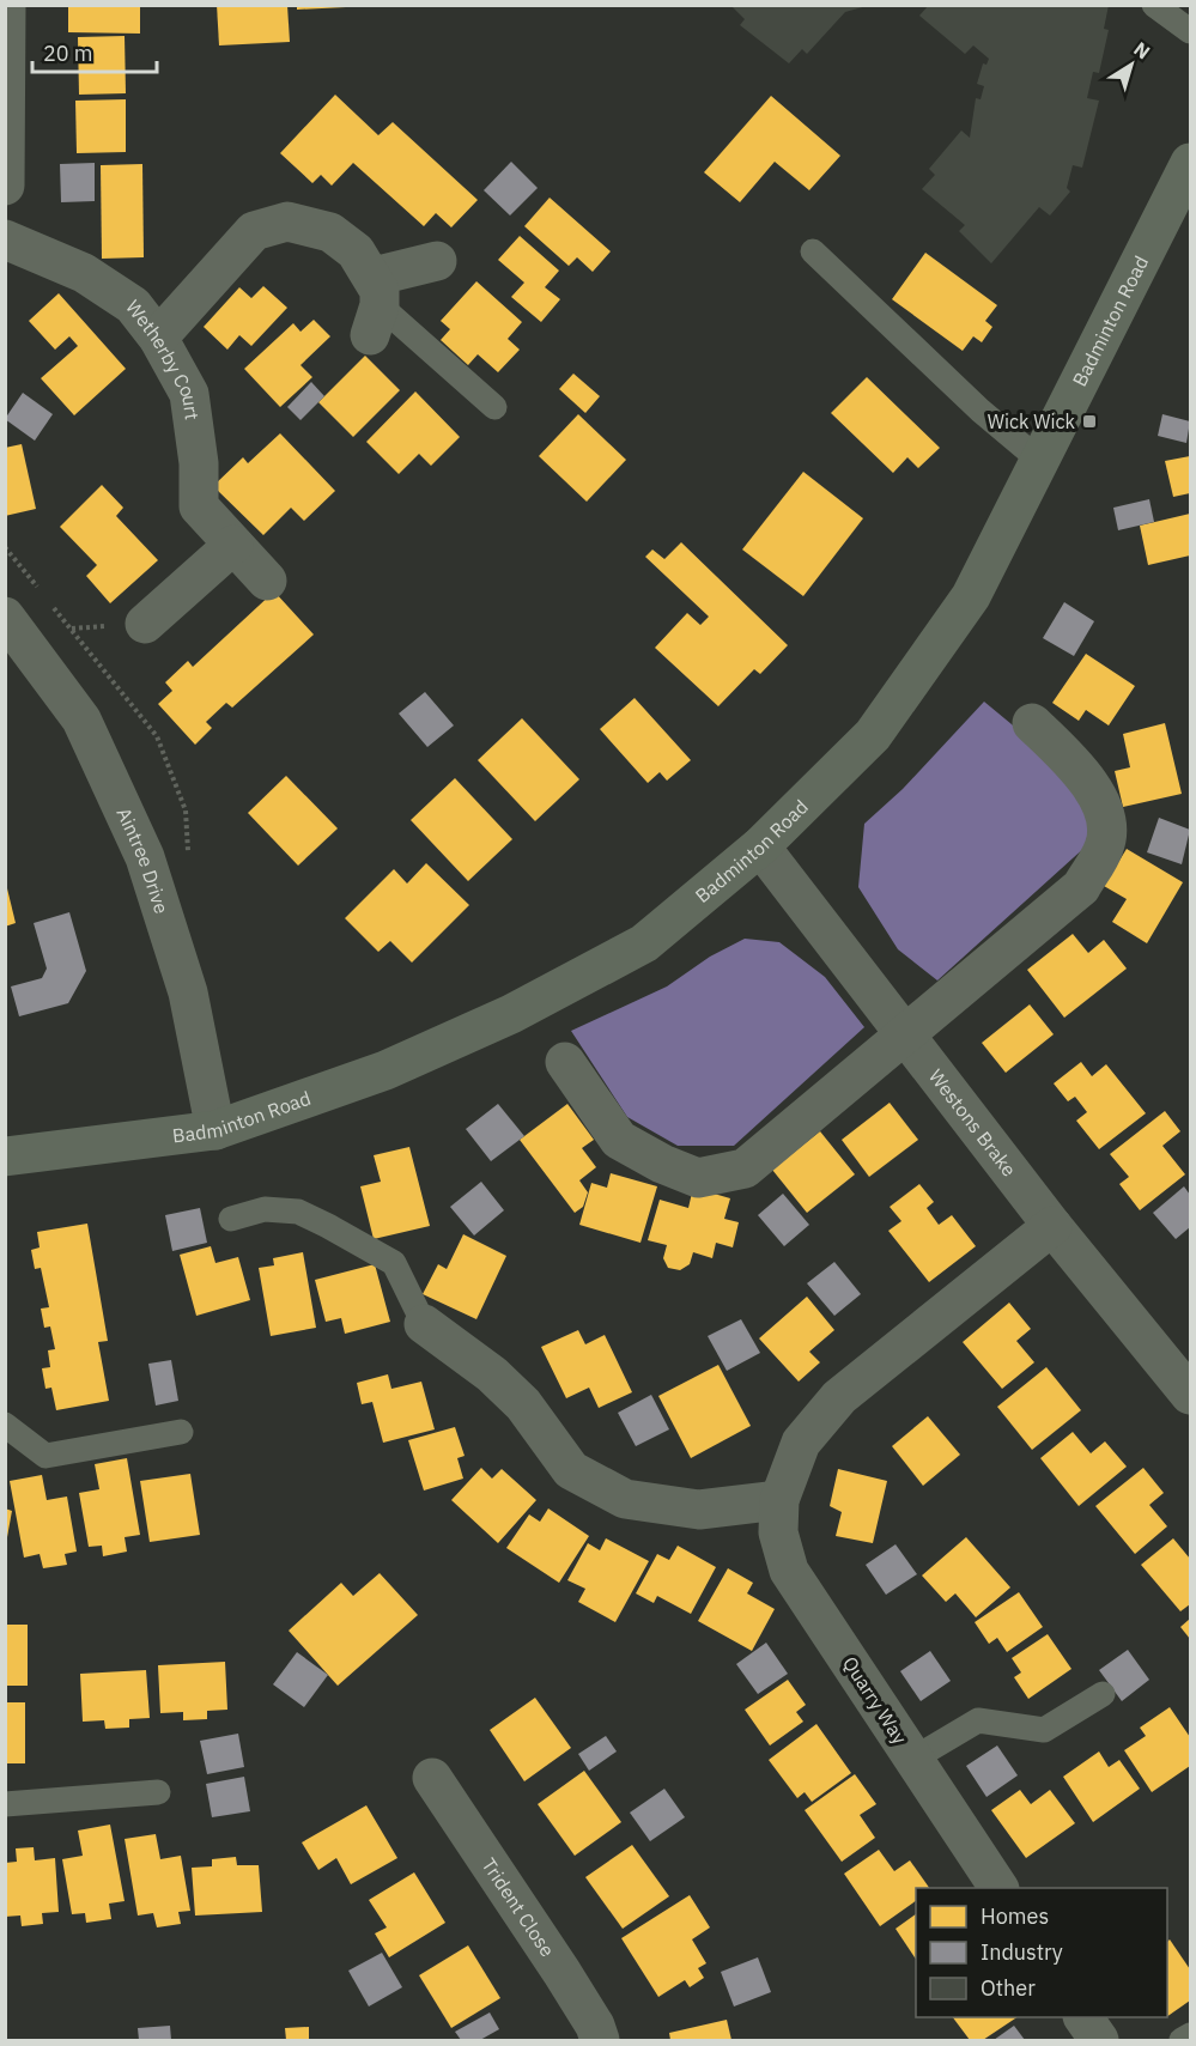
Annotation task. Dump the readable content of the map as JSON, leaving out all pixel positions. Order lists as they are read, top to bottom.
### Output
{
  "streets": {
    "main road": ["Badminton Road"],
    "street": [
      "Wetherby Court",
      "Aintree Drive",
      "Westons Brake",
      "Quarry Way",
      "Trident Close"
    ]
  },
  "crossings": [
    ["Badminton Road", "Aintree Drive"],
    ["Badminton Road", "Westons Brake"],
    ["Westons Brake", "Quarry Way"]
  ],
  "places": {
    "transit": ["Wick Wick"]
  },
  "legend": ["Homes", "Industry", "Other"],
  "scale_bar": "20 m",
  "north": "top right"
}
